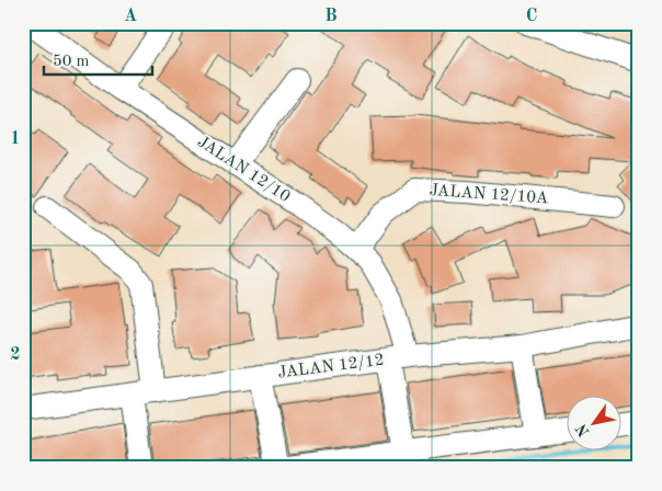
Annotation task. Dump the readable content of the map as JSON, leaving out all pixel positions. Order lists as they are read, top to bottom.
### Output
{
  "streets": {
    "street": ["JALAN 12/10", "JALAN 12/10A", "JALAN 12/12"]
  },
  "crossings": [
    ["JALAN 12/10", "JALAN 12/10A"],
    ["JALAN 12/10", "JALAN 12/12"]
  ],
  "scale_bar": "50 m",
  "north": "bottom left",
  "grid": {
    "columns": ["A", "B", "C"],
    "rows": ["1", "2"]
  }
}
